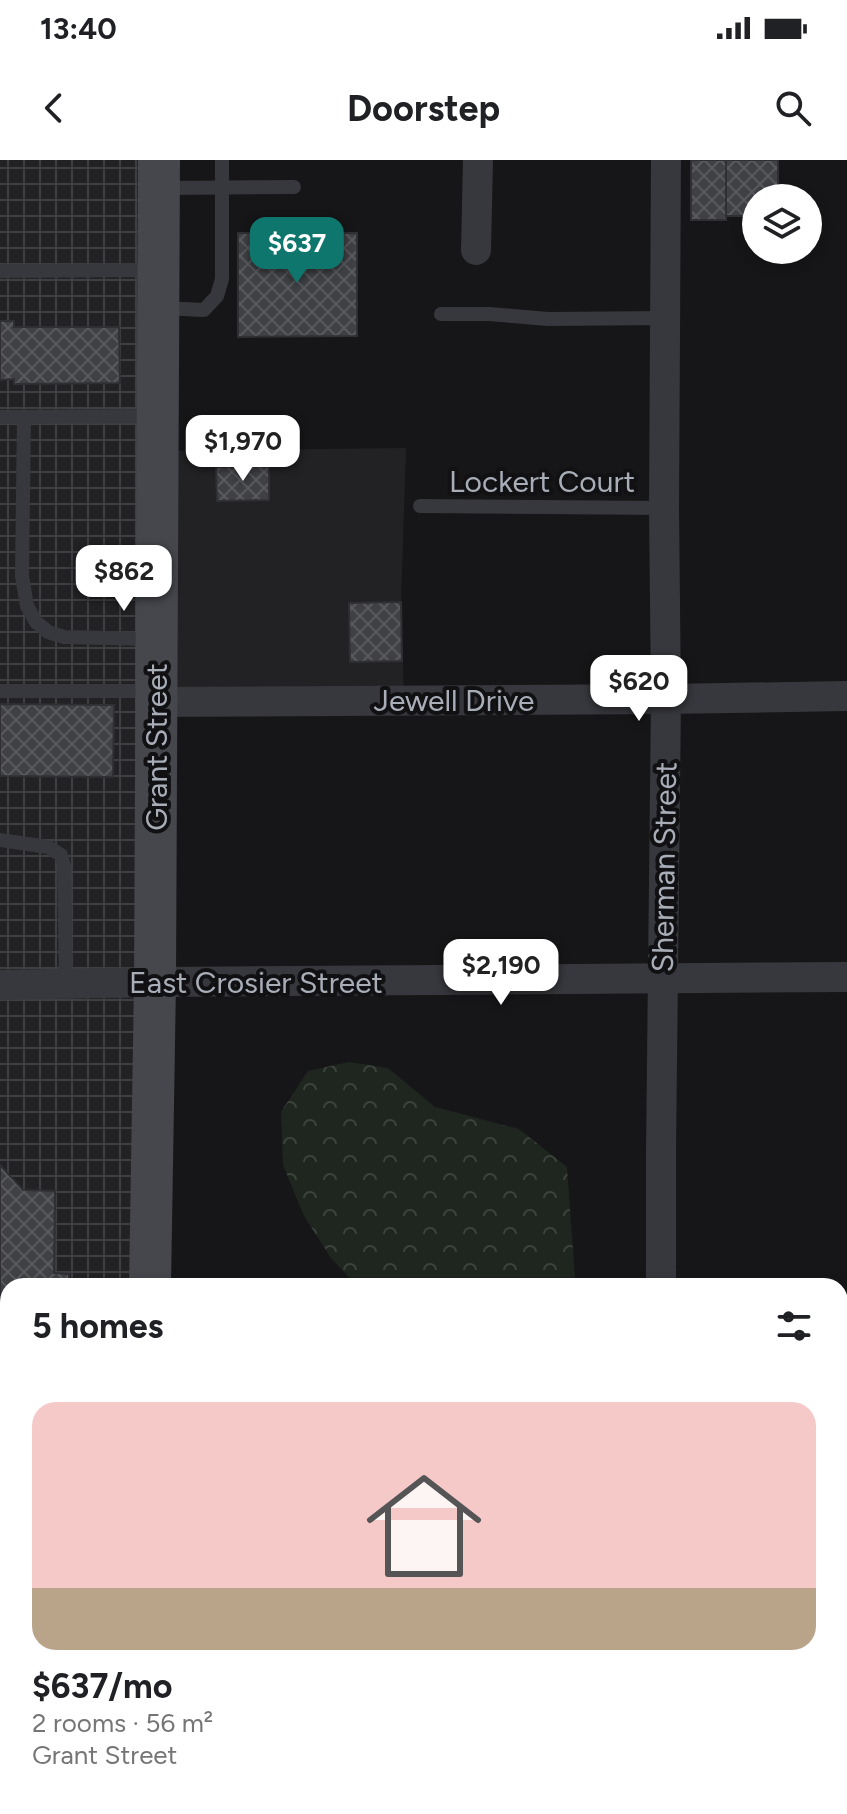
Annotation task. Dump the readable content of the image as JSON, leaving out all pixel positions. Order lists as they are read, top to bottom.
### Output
{
  "streets": {
    "street": [
      "Jewell Drive",
      "Grant Street",
      "Sherman Street",
      "East Crosier Street"
    ],
    "lane": ["Lockert Court"]
  },
  "crossings": [
    ["Lockert Court", "Sherman Street"],
    ["Jewell Drive", "Grant Street"],
    ["Jewell Drive", "Sherman Street"],
    ["Grant Street", "East Crosier Street"],
    ["Sherman Street", "East Crosier Street"]
  ],
  "page": {
    "status": "13:40",
    "header": "Doorstep",
    "price": [
      "$637",
      "$1,970",
      "$862",
      "$620",
      "$2,190"
    ],
    "heading": "5 homes",
    "list": [
      {
        "name": "$637/mo",
        "note": "2 rooms · 56 m² · Grant Street"
      }
    ]
  }
}
